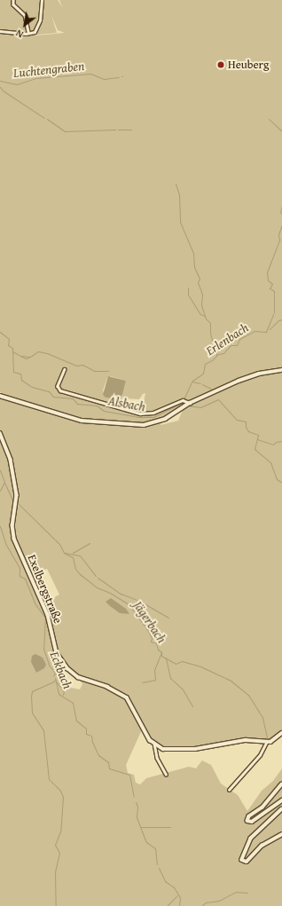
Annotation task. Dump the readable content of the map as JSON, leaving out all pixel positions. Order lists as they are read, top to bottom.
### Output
{
  "streets": {
    "main road": ["Exelbergstraße"]
  },
  "water": [
    "Luchtengraben",
    "Erlenbach",
    "Alsbach",
    "Jägerbach",
    "Eckbach"
  ],
  "places": ["Heuberg"],
  "north": "bottom left"
}
